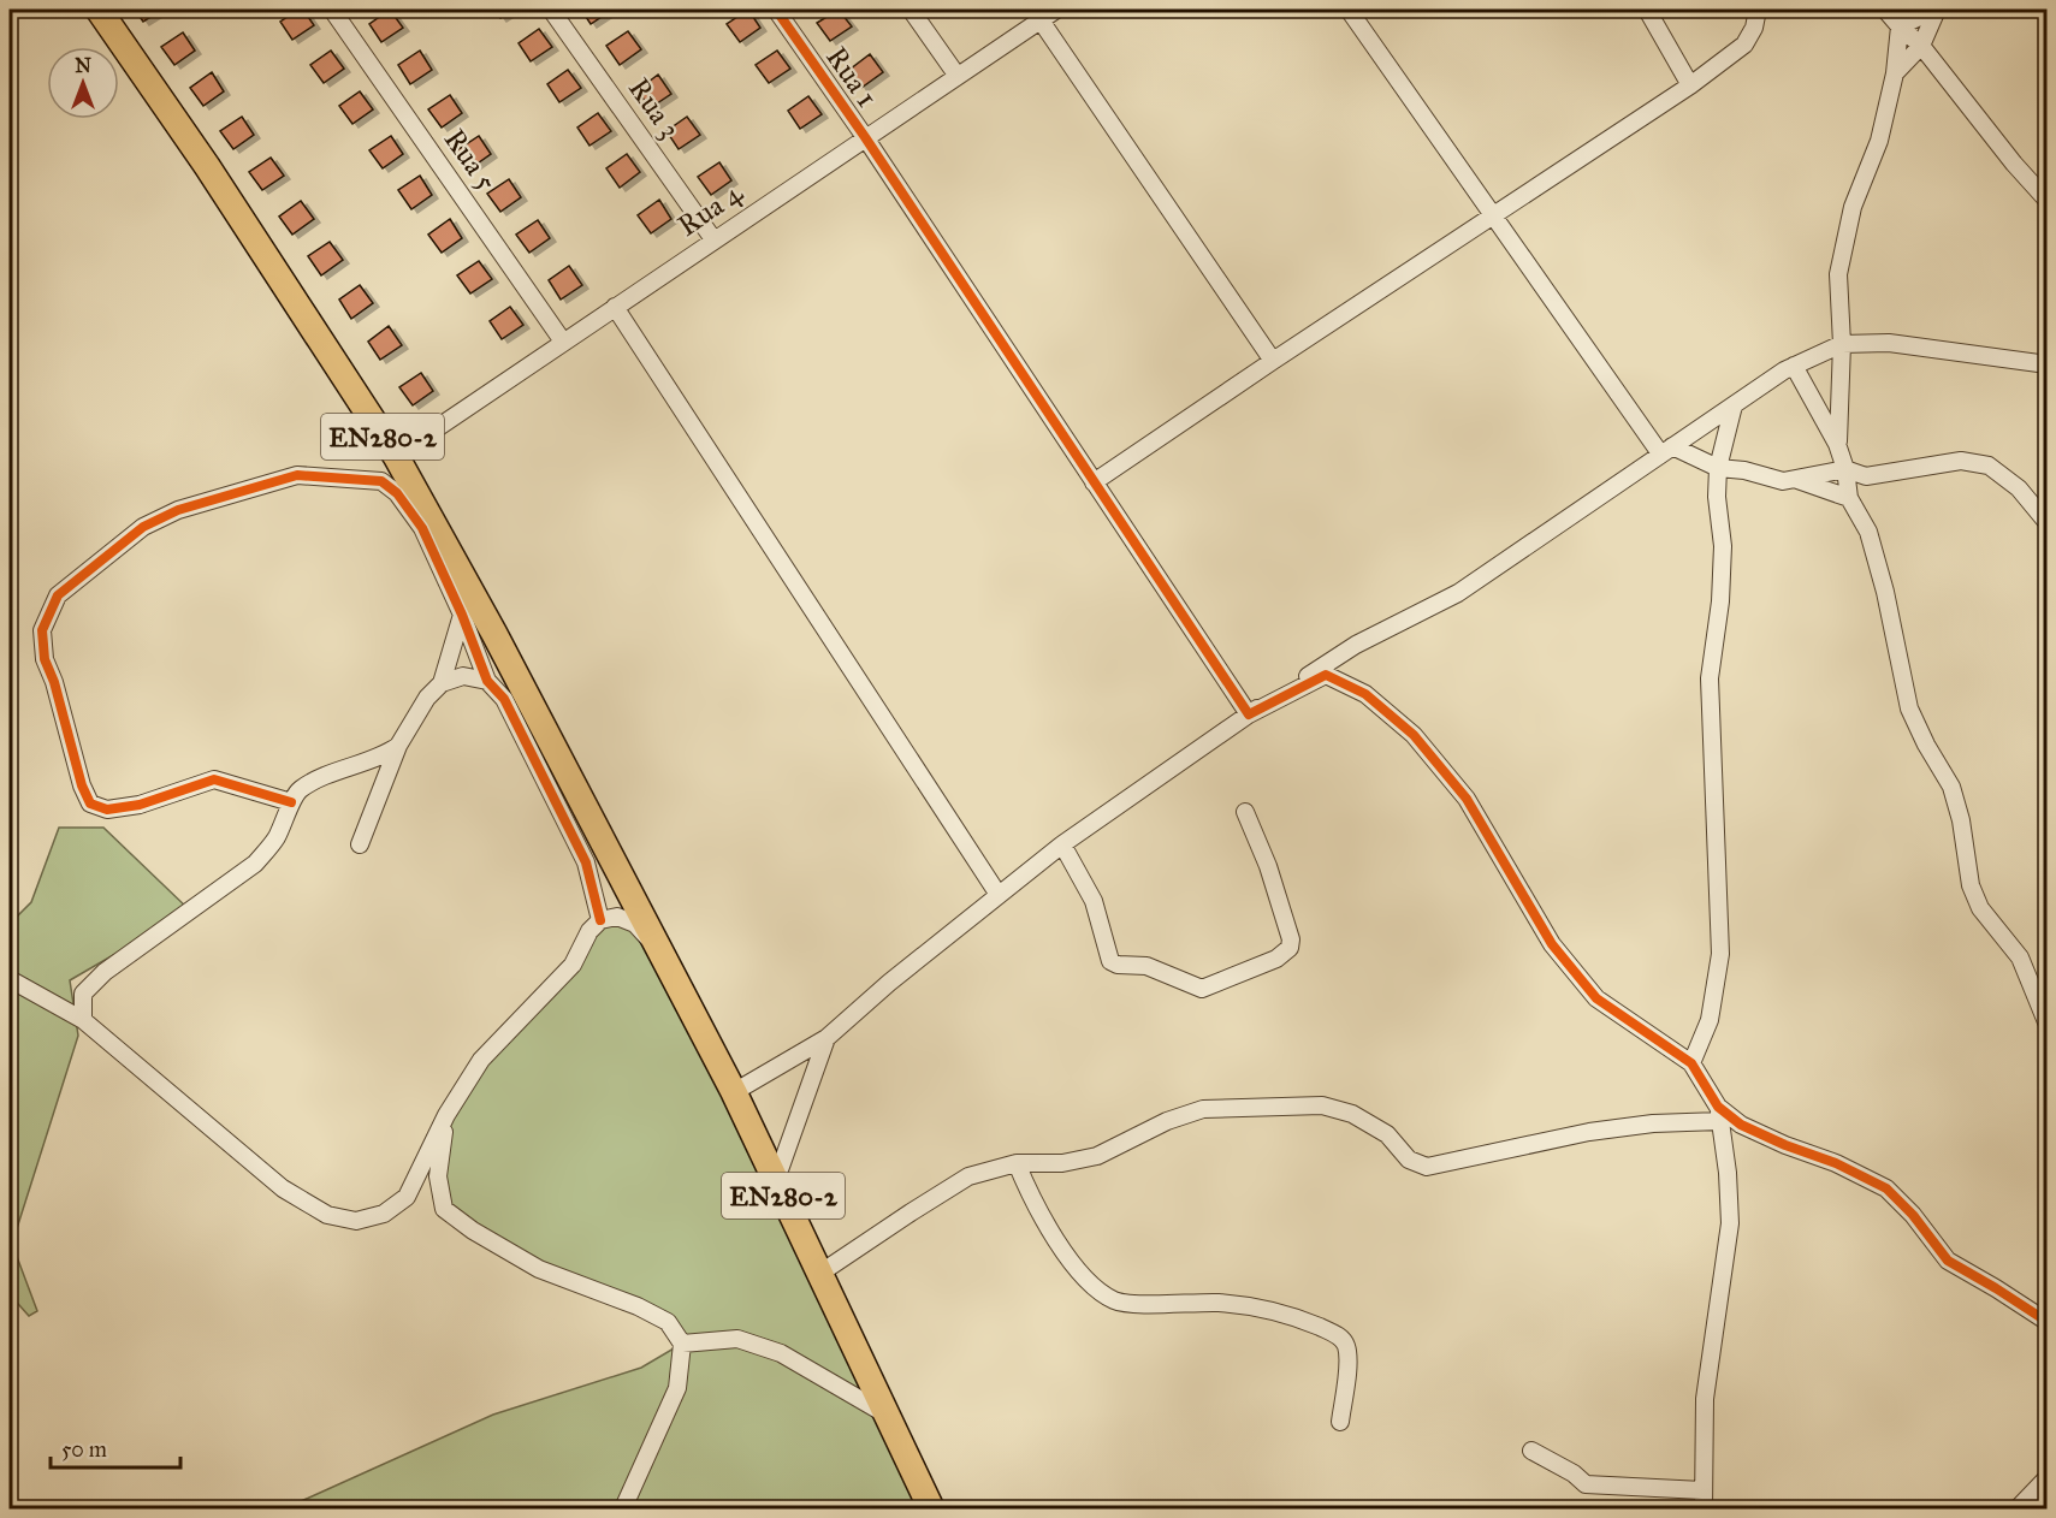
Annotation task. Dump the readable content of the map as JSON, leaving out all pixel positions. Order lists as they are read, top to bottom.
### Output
{
  "streets": {
    "main road": ["EN280-2"],
    "street": [
      "Rua 1",
      "Rua 3",
      "Rua 5",
      "Rua 4"
    ]
  },
  "crossings": [
    ["Rua 1", "Rua 4"],
    ["Rua 3", "Rua 4"],
    ["Rua 5", "Rua 4"],
    ["Rua 4", "EN280-2"]
  ],
  "scale_bar": "50 m",
  "north": "top"
}
